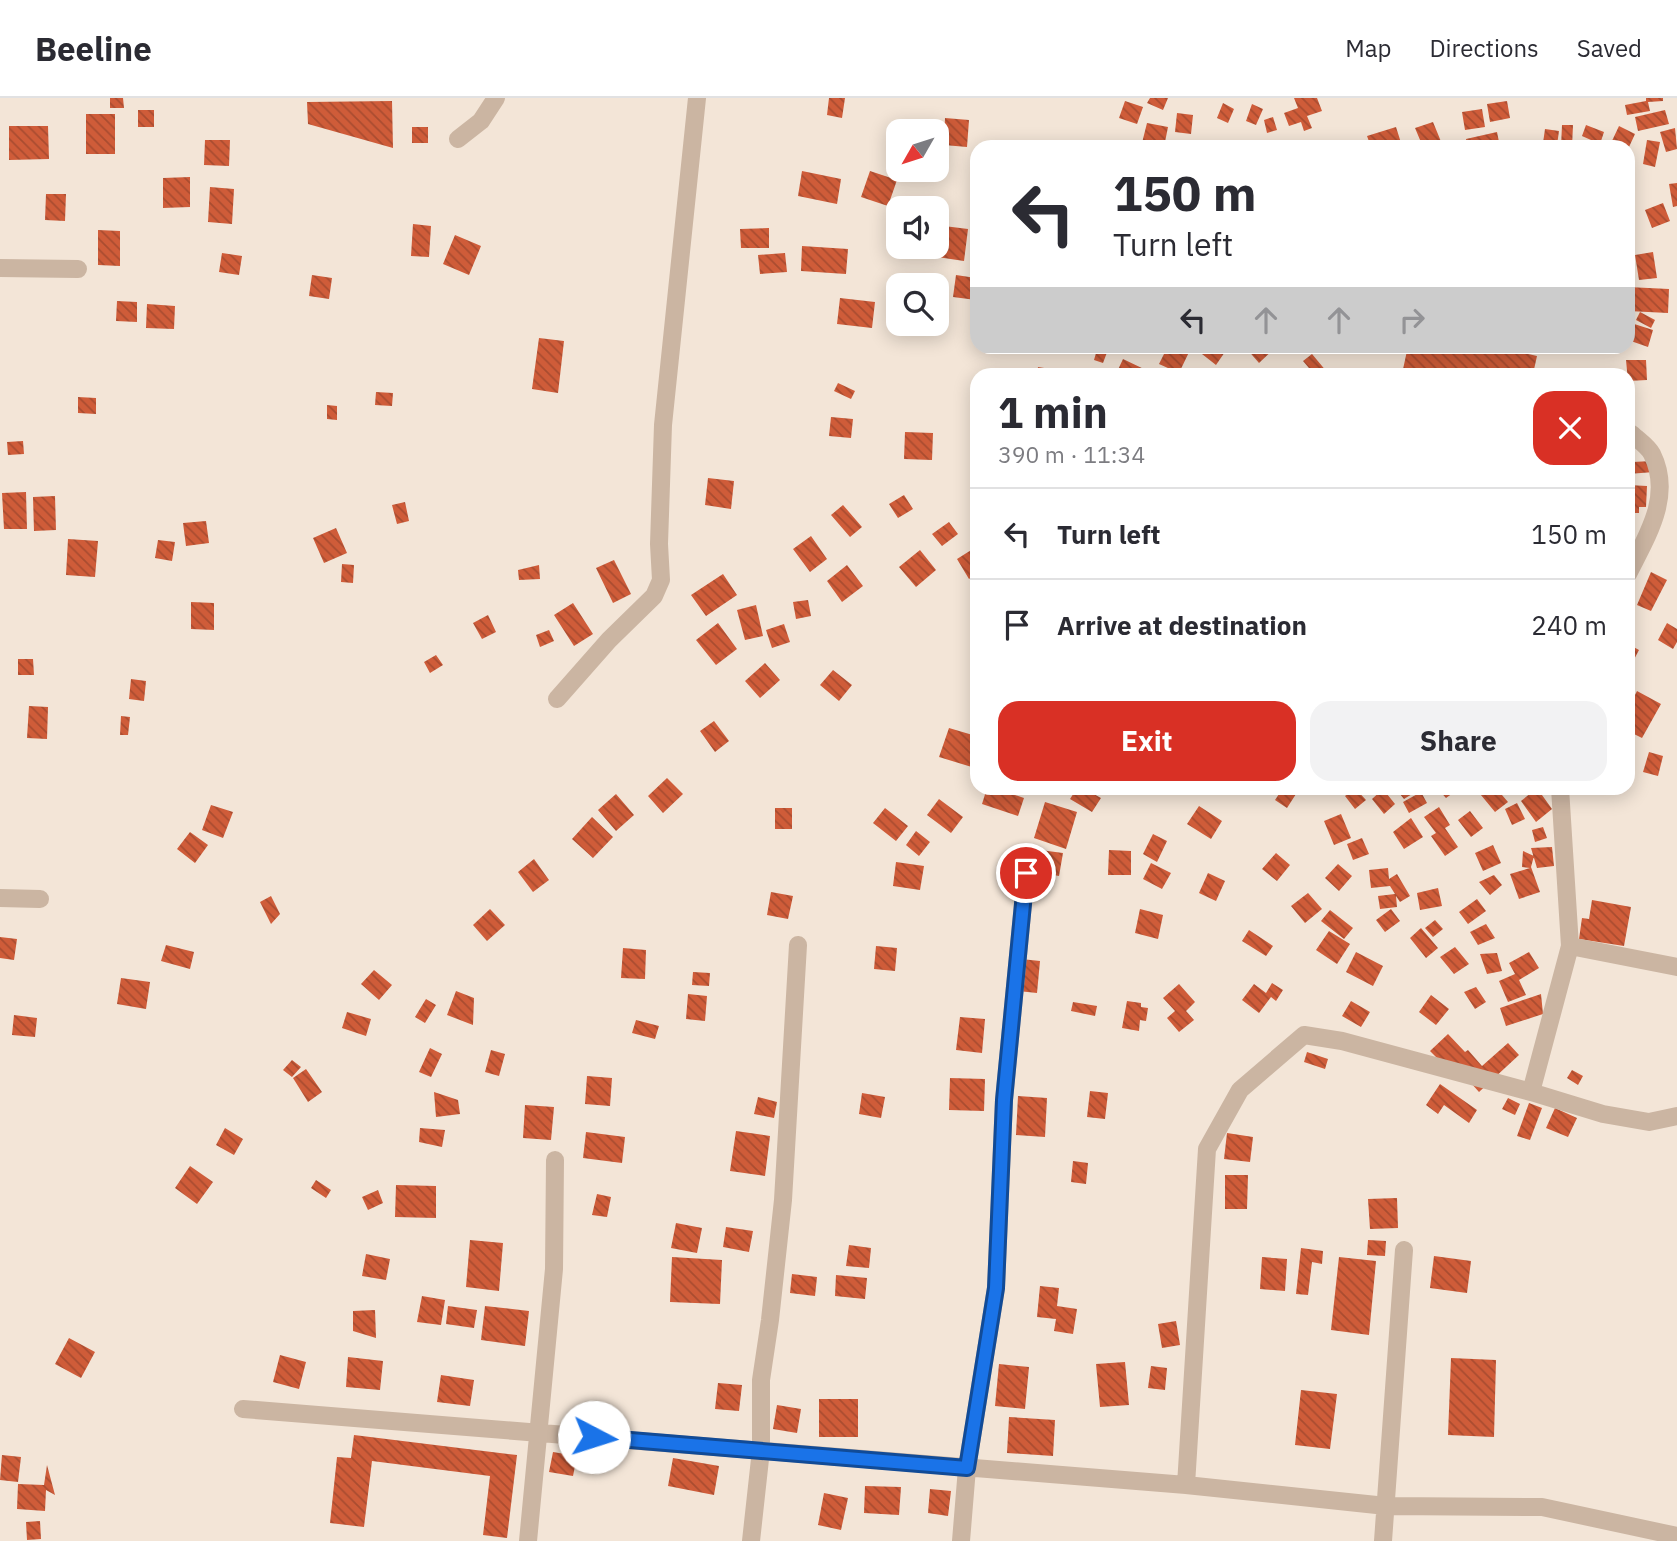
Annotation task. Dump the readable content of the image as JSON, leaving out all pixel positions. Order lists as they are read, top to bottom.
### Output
{
  "north": "bottom left",
  "page": {
    "header": "Beeline",
    "nav": ["Map", "Directions", "Saved"],
    "turn": ["150 m", "Turn left"],
    "heading": ["1 min", "390 m · 11:34"],
    "list": [
      {
        "name": "Turn left",
        "value": "150 m"
      },
      {
        "name": "Arrive at destination",
        "value": "240 m"
      }
    ],
    "buttons": ["Exit", "Share"]
  }
}
